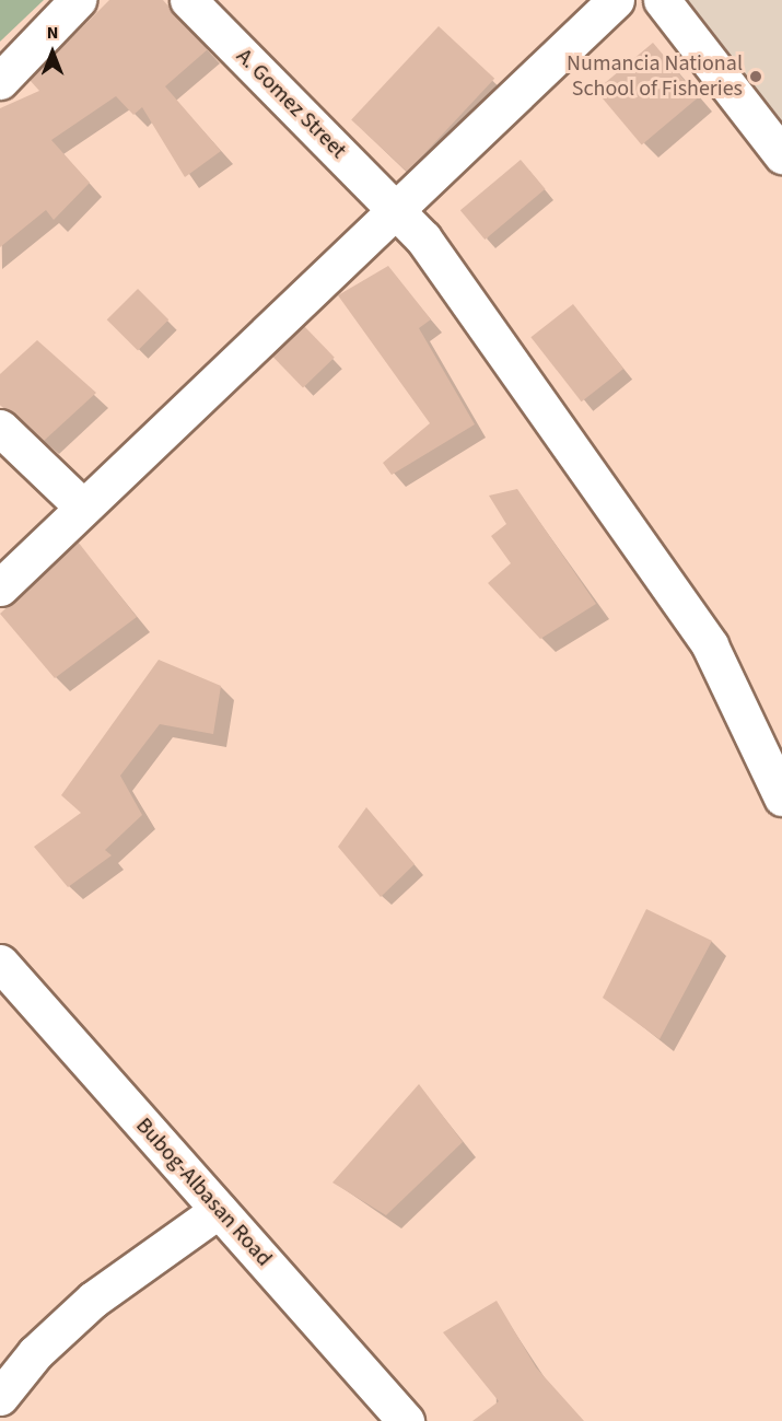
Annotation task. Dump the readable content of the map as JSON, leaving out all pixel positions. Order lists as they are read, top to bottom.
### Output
{
  "streets": {
    "street": ["A. Gomez Street", "Bubog-Albasan Road"]
  },
  "places": ["Numancia National School of Fisheries"],
  "north": "top"
}
